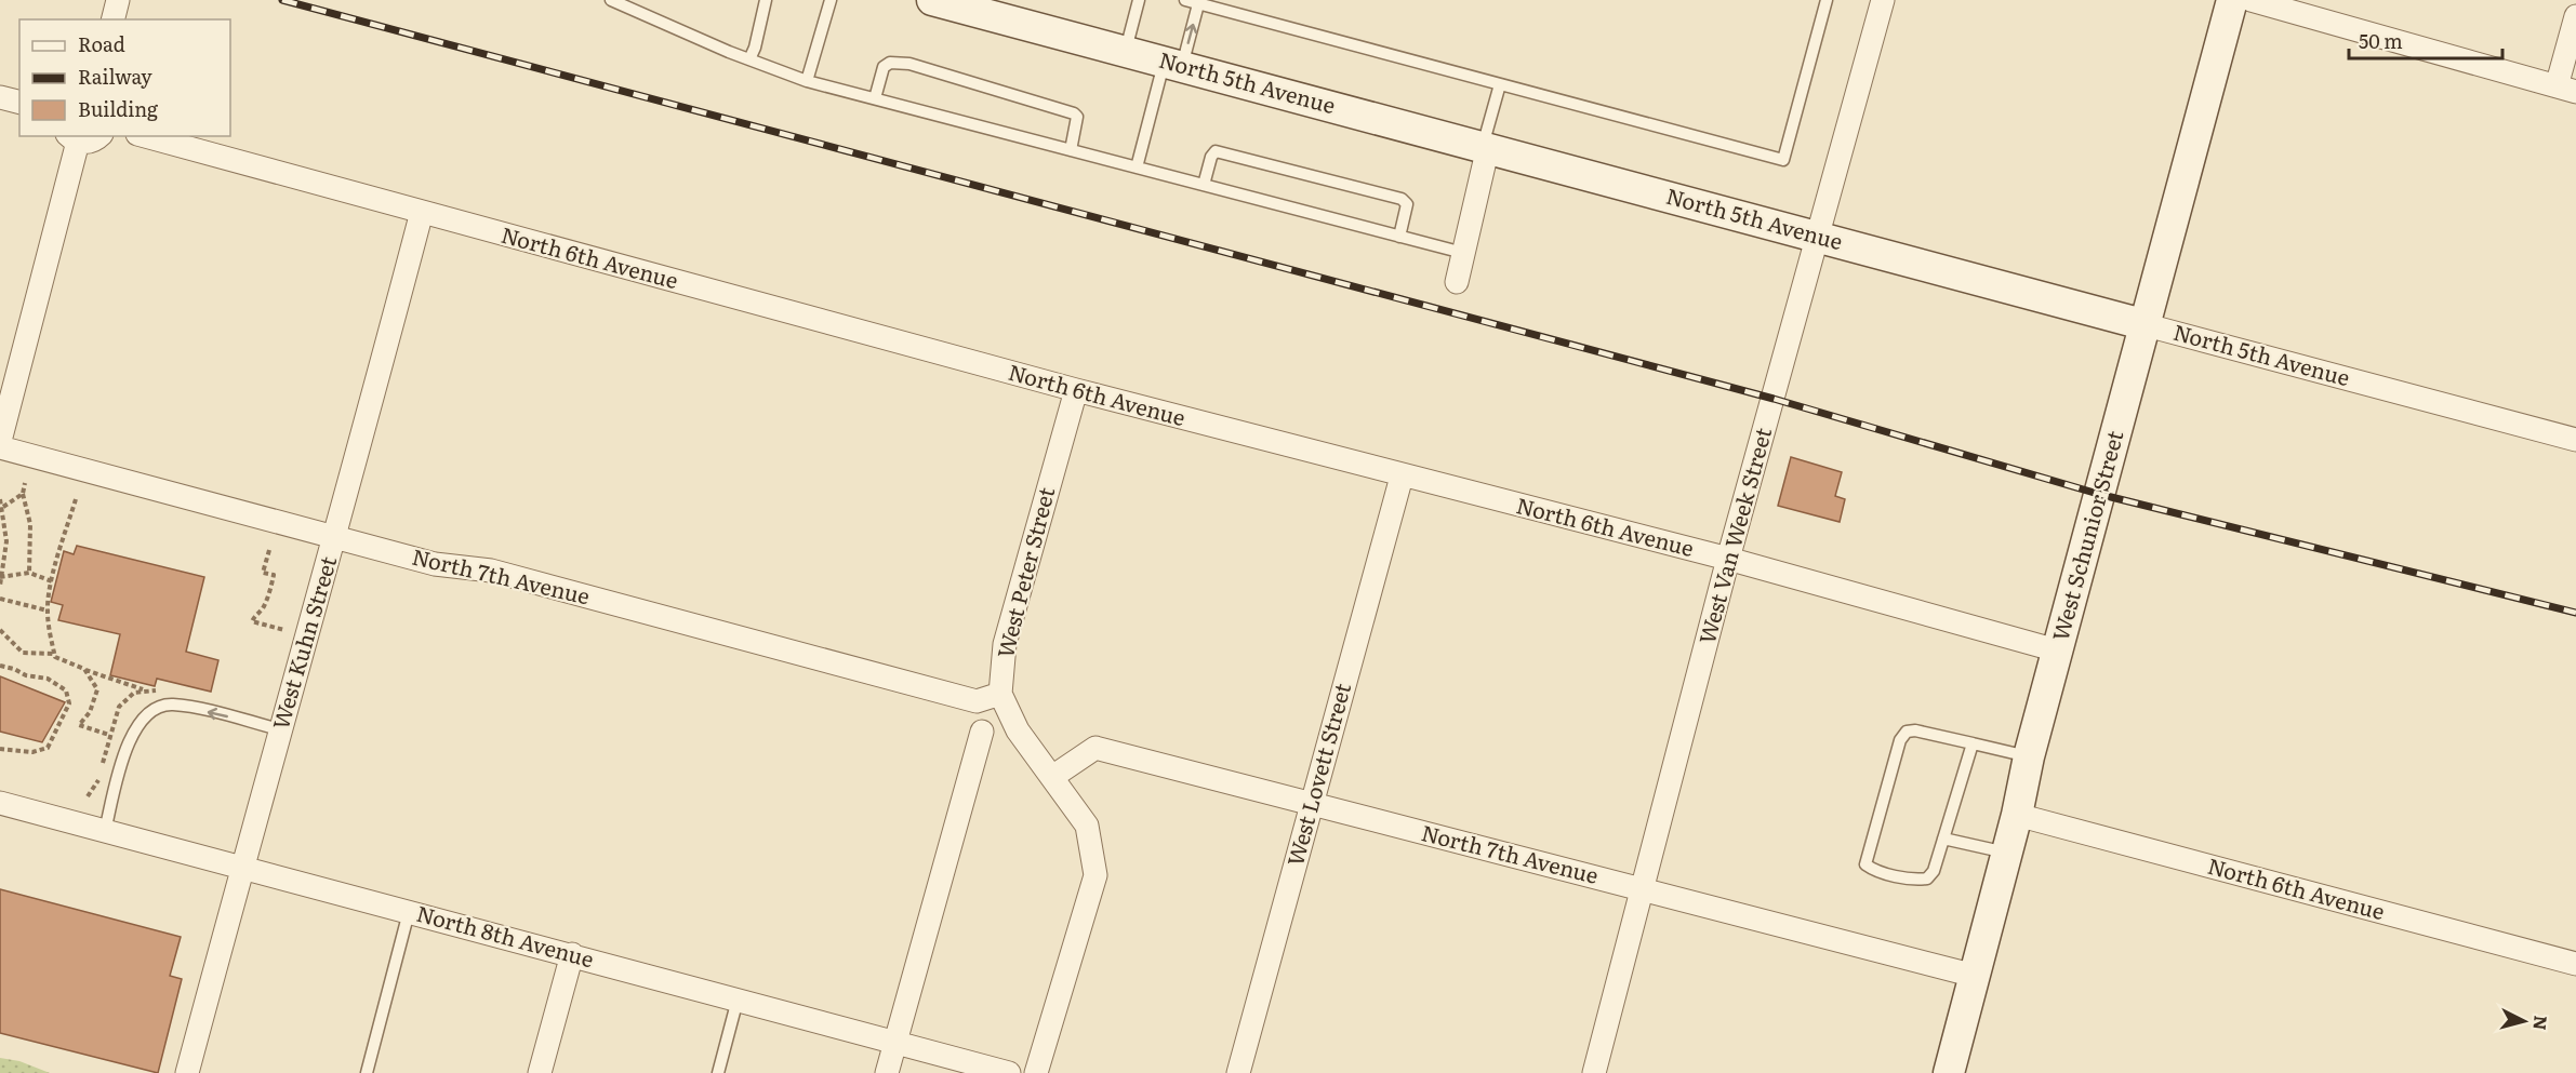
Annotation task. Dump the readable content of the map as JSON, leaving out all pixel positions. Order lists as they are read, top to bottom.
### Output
{
  "streets": {
    "street": [
      "North 5th Avenue",
      "North 6th Avenue",
      "West Van Week Street",
      "West Schunior Street",
      "West Peter Street",
      "North 7th Avenue",
      "West Kuhn Street",
      "West Lovett Street",
      "North 8th Avenue"
    ]
  },
  "crossings": [
    ["North 5th Avenue", "West Van Week Street"],
    ["North 5th Avenue", "West Schunior Street"],
    ["North 6th Avenue", "West Van Week Street"],
    ["North 6th Avenue", "West Schunior Street"],
    ["North 6th Avenue", "West Peter Street"],
    ["North 6th Avenue", "West Kuhn Street"],
    ["North 6th Avenue", "West Lovett Street"],
    ["West Van Week Street", "North 7th Avenue"],
    ["West Schunior Street", "North 7th Avenue"],
    ["West Peter Street", "North 7th Avenue"],
    ["North 7th Avenue", "West Kuhn Street"],
    ["North 7th Avenue", "West Lovett Street"],
    ["West Kuhn Street", "North 8th Avenue"]
  ],
  "legend": ["Road", "Railway", "Building"],
  "scale_bar": "50 m",
  "north": "right"
}
